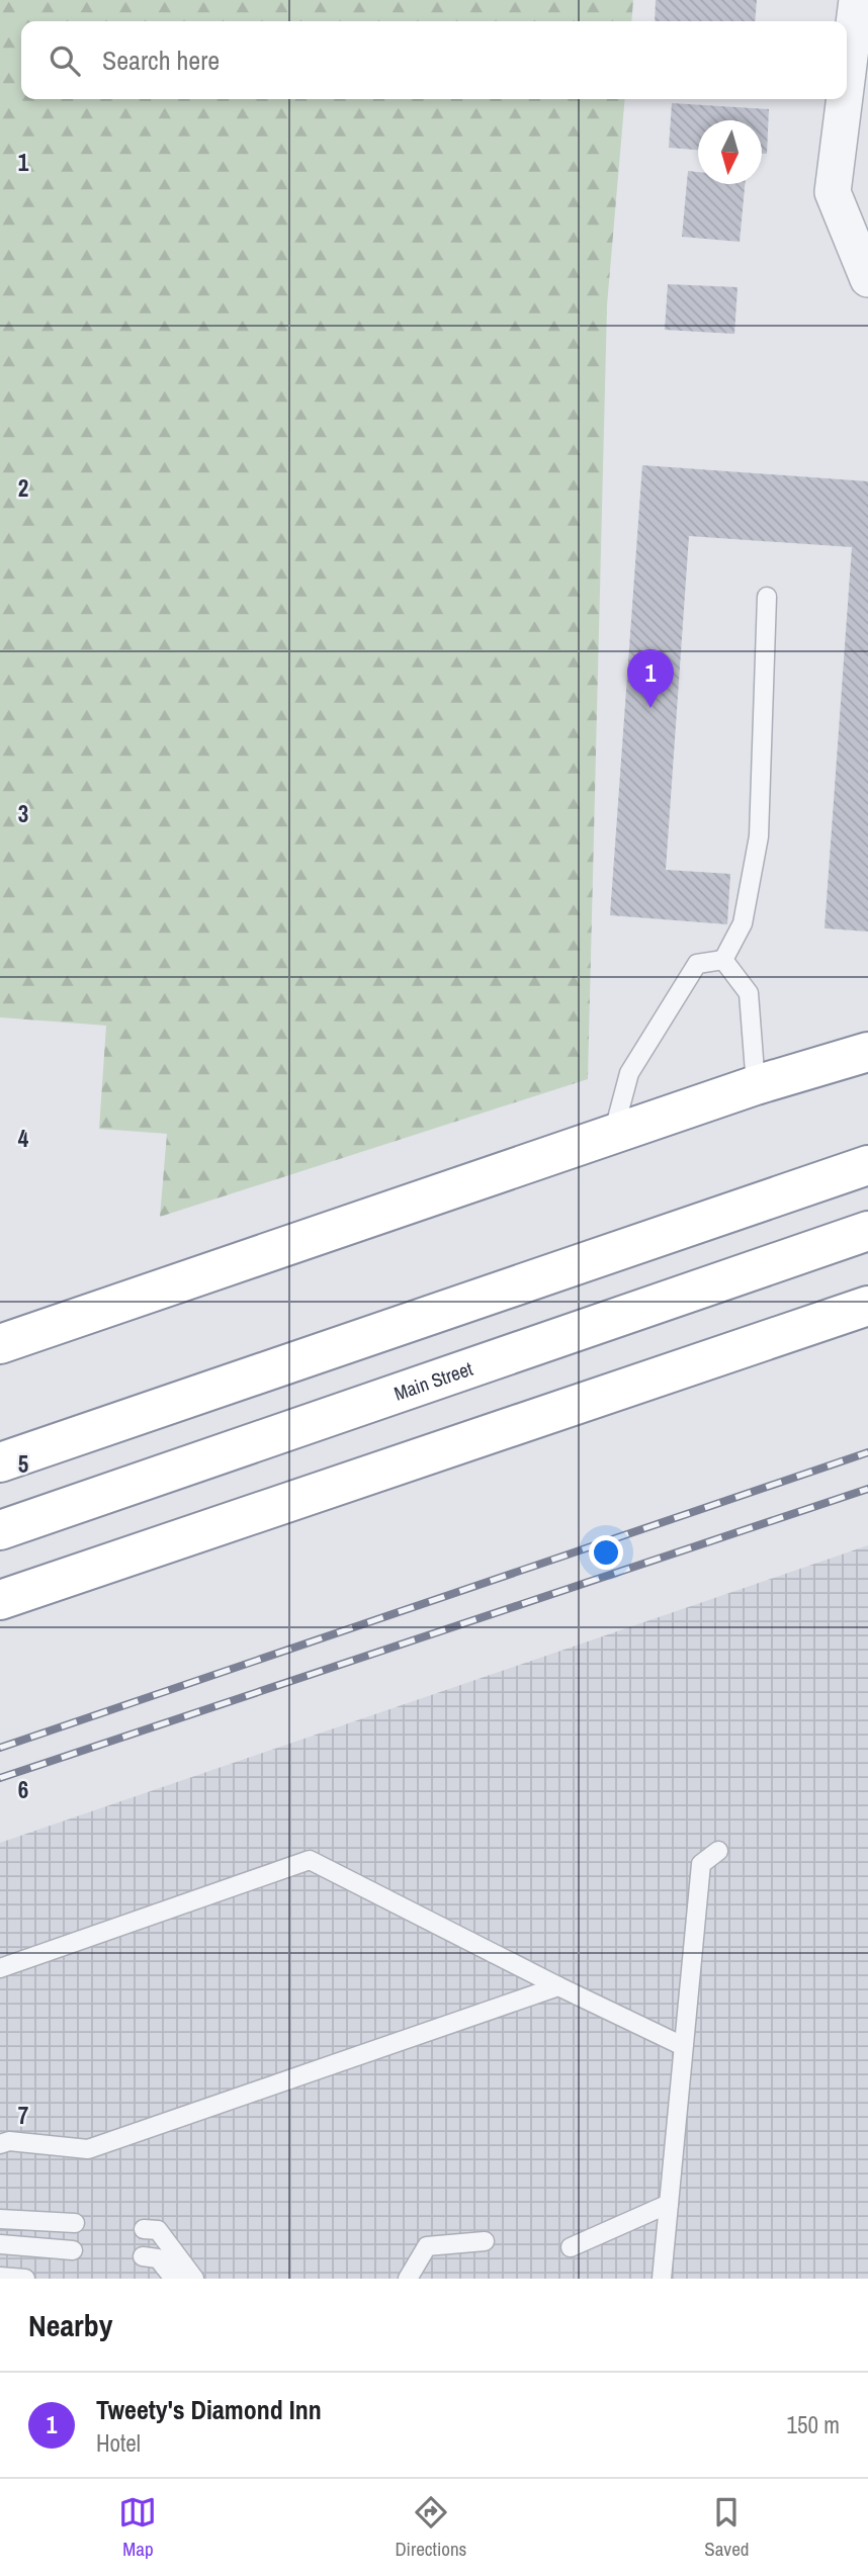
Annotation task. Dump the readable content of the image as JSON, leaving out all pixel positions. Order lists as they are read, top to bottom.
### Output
{
  "streets": {
    "highway": ["Main Street"]
  },
  "north": "bottom",
  "page": {
    "search": "Search here",
    "pins": "1",
    "heading": "Nearby",
    "list": [
      {
        "mark": "1",
        "name": "Tweety's Diamond Inn",
        "note": "Hotel",
        "value": "150 m"
      }
    ],
    "nav": ["Map", "Directions", "Saved"]
  },
  "grid": {
    "rows": [
      "1",
      "2",
      "3",
      "4",
      "5",
      "6",
      "7"
    ]
  }
}
